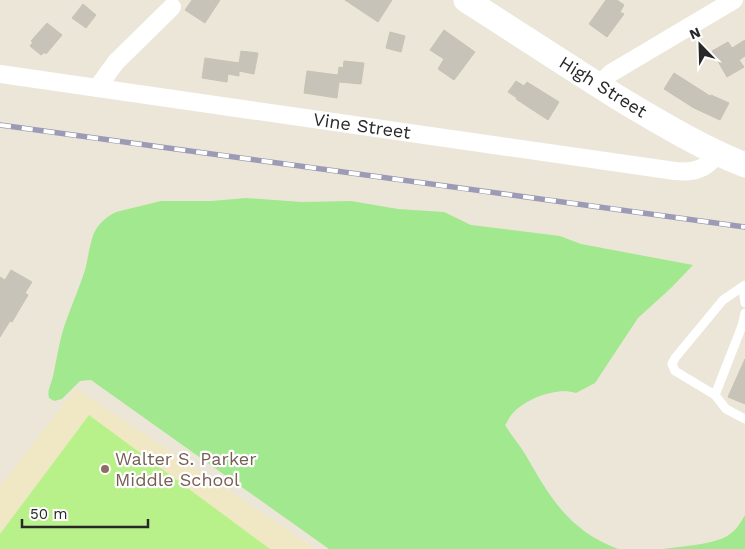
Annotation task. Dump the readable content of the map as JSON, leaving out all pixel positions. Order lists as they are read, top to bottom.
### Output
{
  "streets": {
    "street": ["High Street", "Vine Street"]
  },
  "crossings": [
    ["High Street", "Vine Street"]
  ],
  "places": ["Walter S. Parker Middle School"],
  "scale_bar": "50 m",
  "north": "top left"
}
